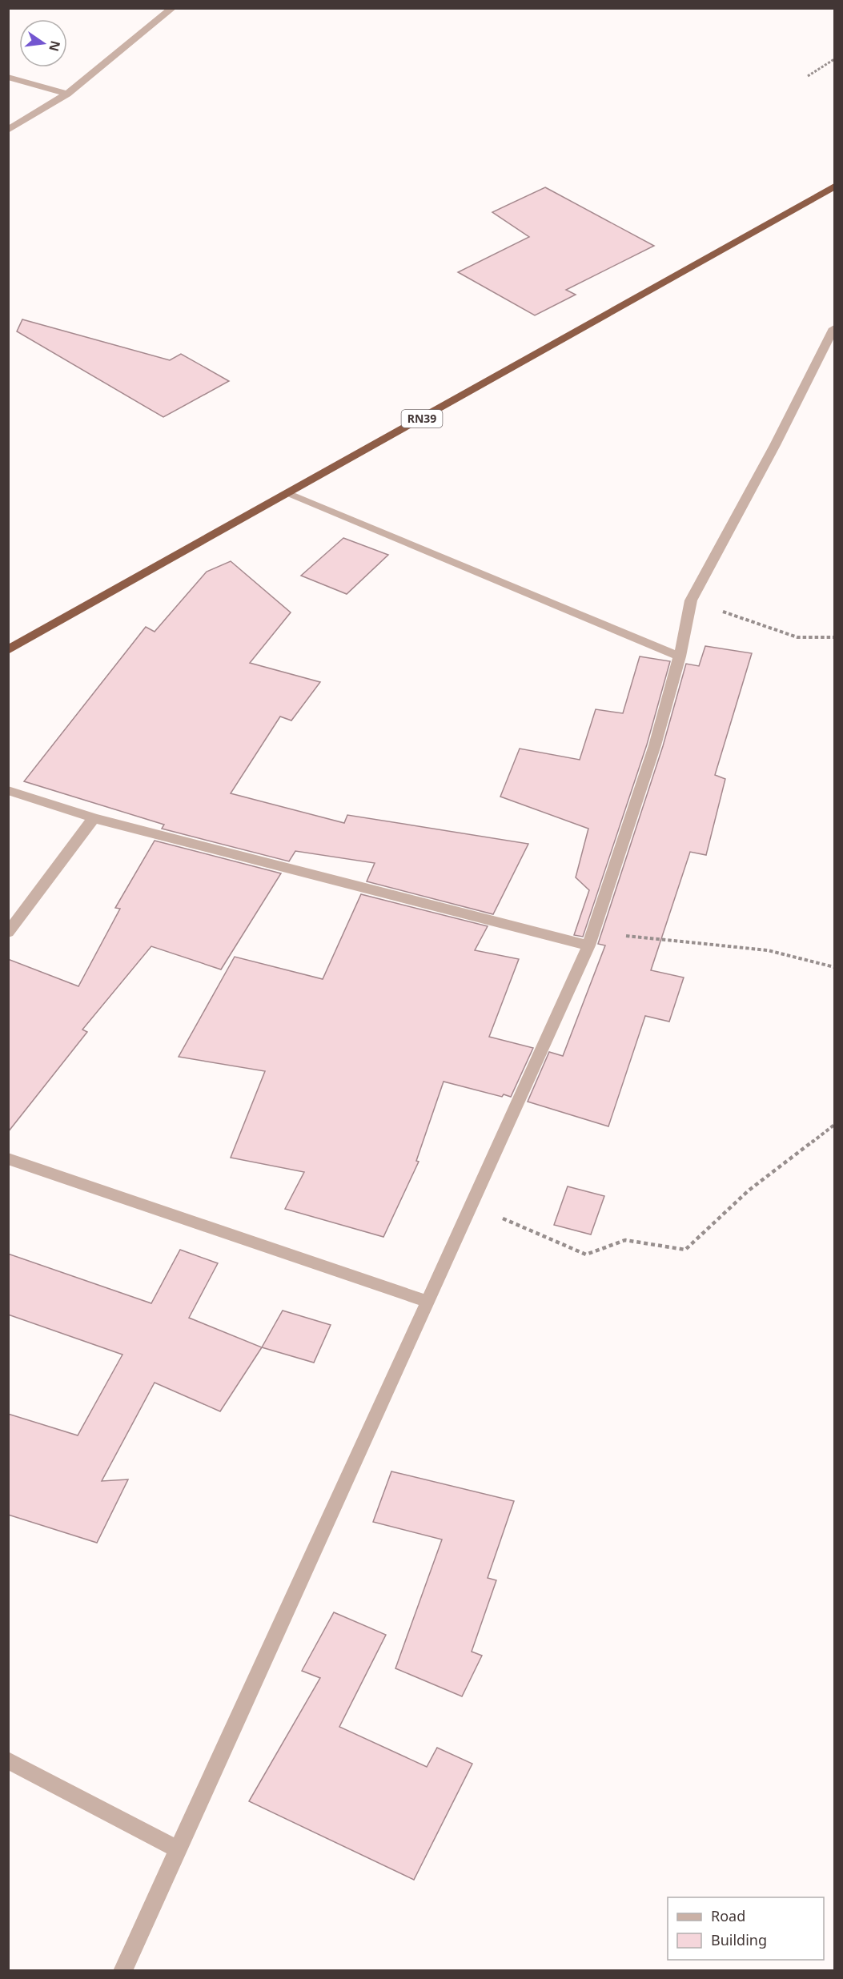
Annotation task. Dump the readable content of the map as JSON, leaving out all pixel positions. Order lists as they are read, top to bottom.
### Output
{
  "streets": {
    "highway": ["RN39"]
  },
  "legend": ["Road", "Building"],
  "north": "right"
}
